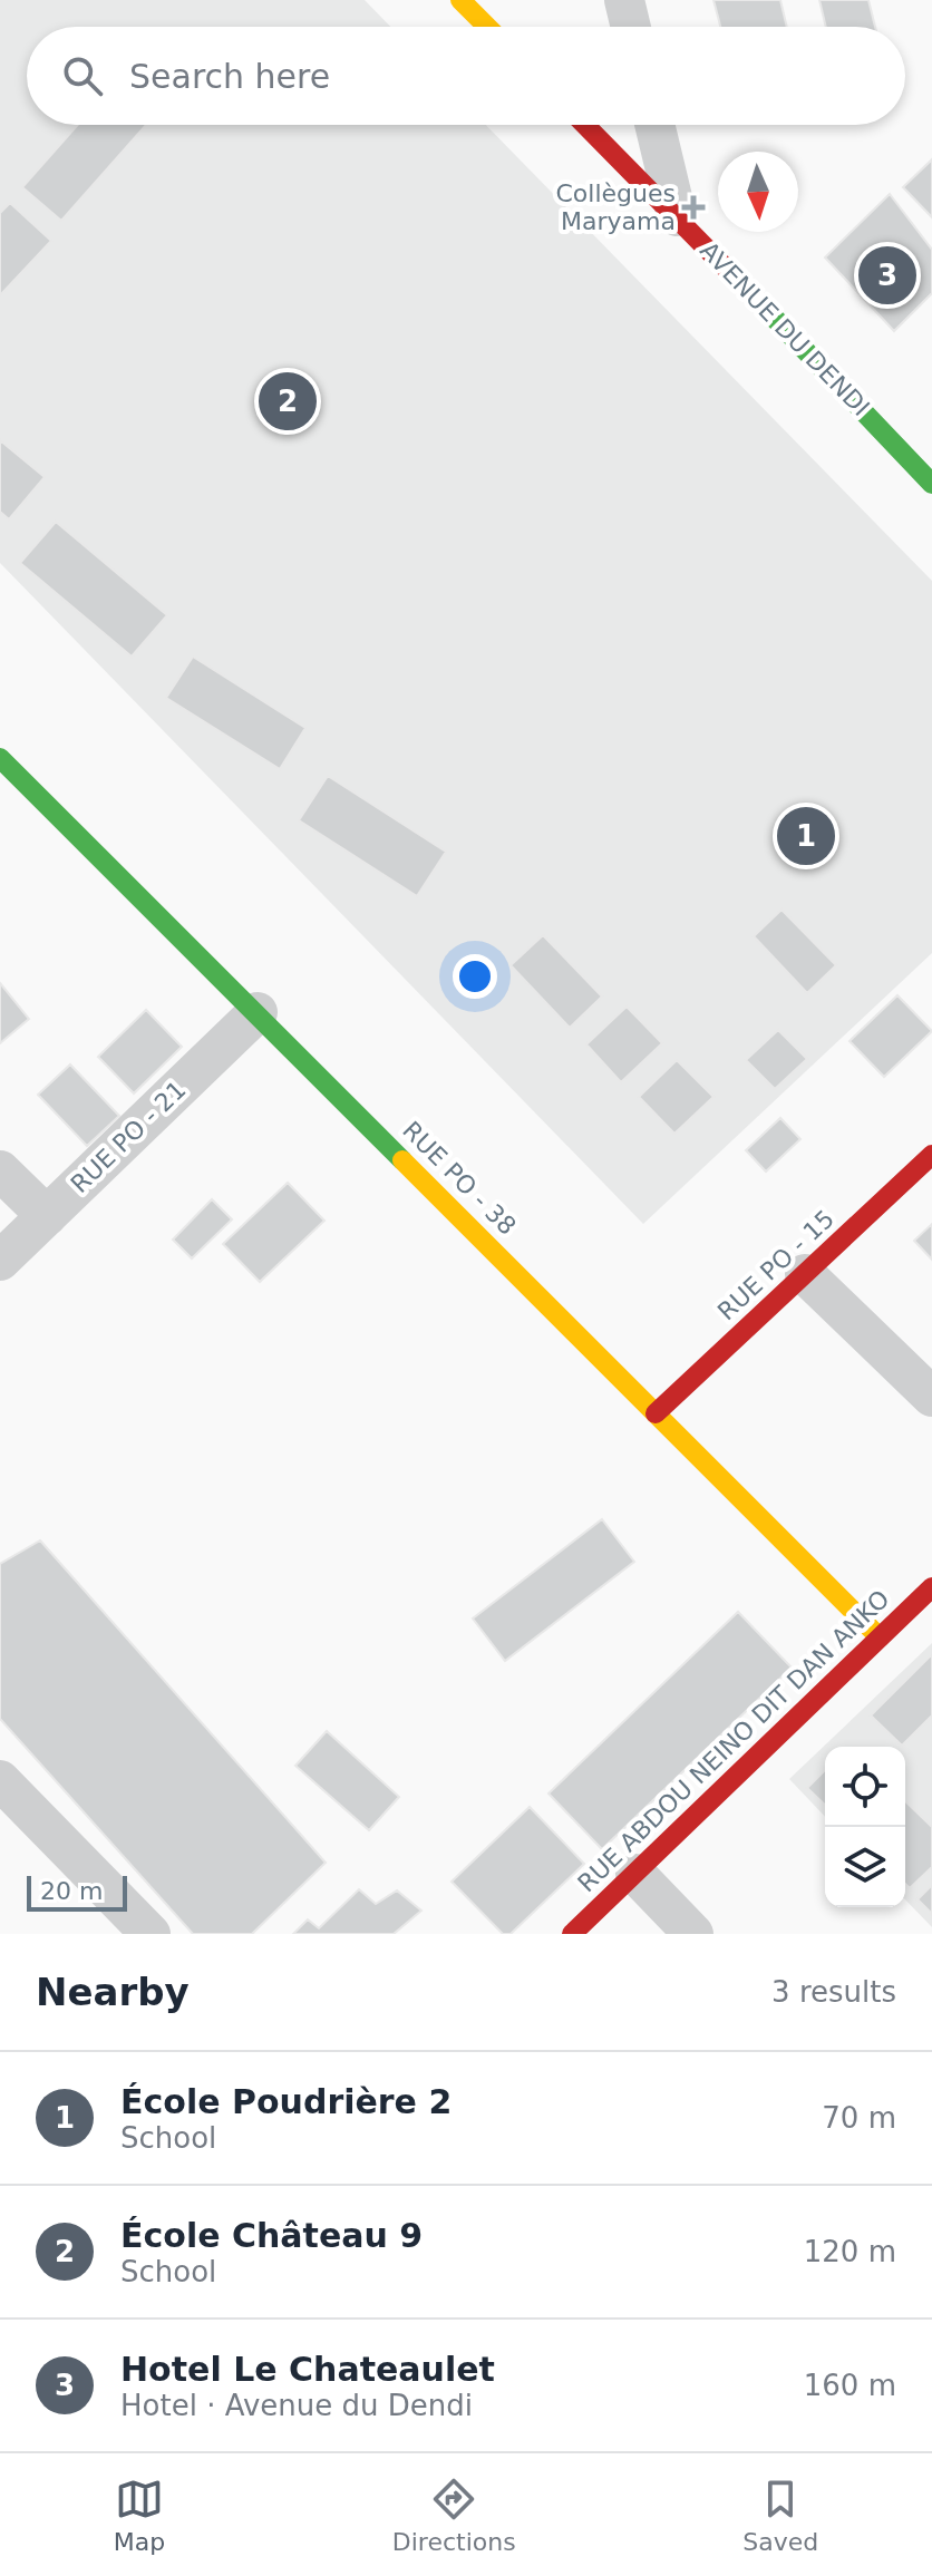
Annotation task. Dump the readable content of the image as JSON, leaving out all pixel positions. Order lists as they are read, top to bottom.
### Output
{
  "streets": {
    "street": [
      "AVENUE DU DENDI",
      "RUE PO - 21",
      "RUE PO - 38",
      "RUE PO - 15",
      "RUE ABDOU NEINO DIT DAN ANKO"
    ]
  },
  "crossings": [
    ["RUE PO - 21", "RUE PO - 38"],
    ["RUE PO - 38", "RUE PO - 15"],
    ["RUE PO - 38", "RUE ABDOU NEINO DIT DAN ANKO"]
  ],
  "places": {
    "health": ["Collègues Maryama"]
  },
  "scale_bar": "20 m",
  "north": "bottom",
  "page": {
    "search": "Search here",
    "pins": ["3", "2", "1"],
    "scale": "20 m",
    "heading": ["Nearby", "3 results"],
    "list": [
      {
        "mark": "1",
        "name": "École Poudrière 2",
        "note": "School",
        "value": "70 m"
      },
      {
        "mark": "2",
        "name": "École Château 9",
        "note": "School",
        "value": "120 m"
      },
      {
        "mark": "3",
        "name": "Hotel Le Chateaulet",
        "note": "Hotel · Avenue du Dendi",
        "value": "160 m"
      }
    ],
    "nav": ["Map", "Directions", "Saved"]
  }
}
